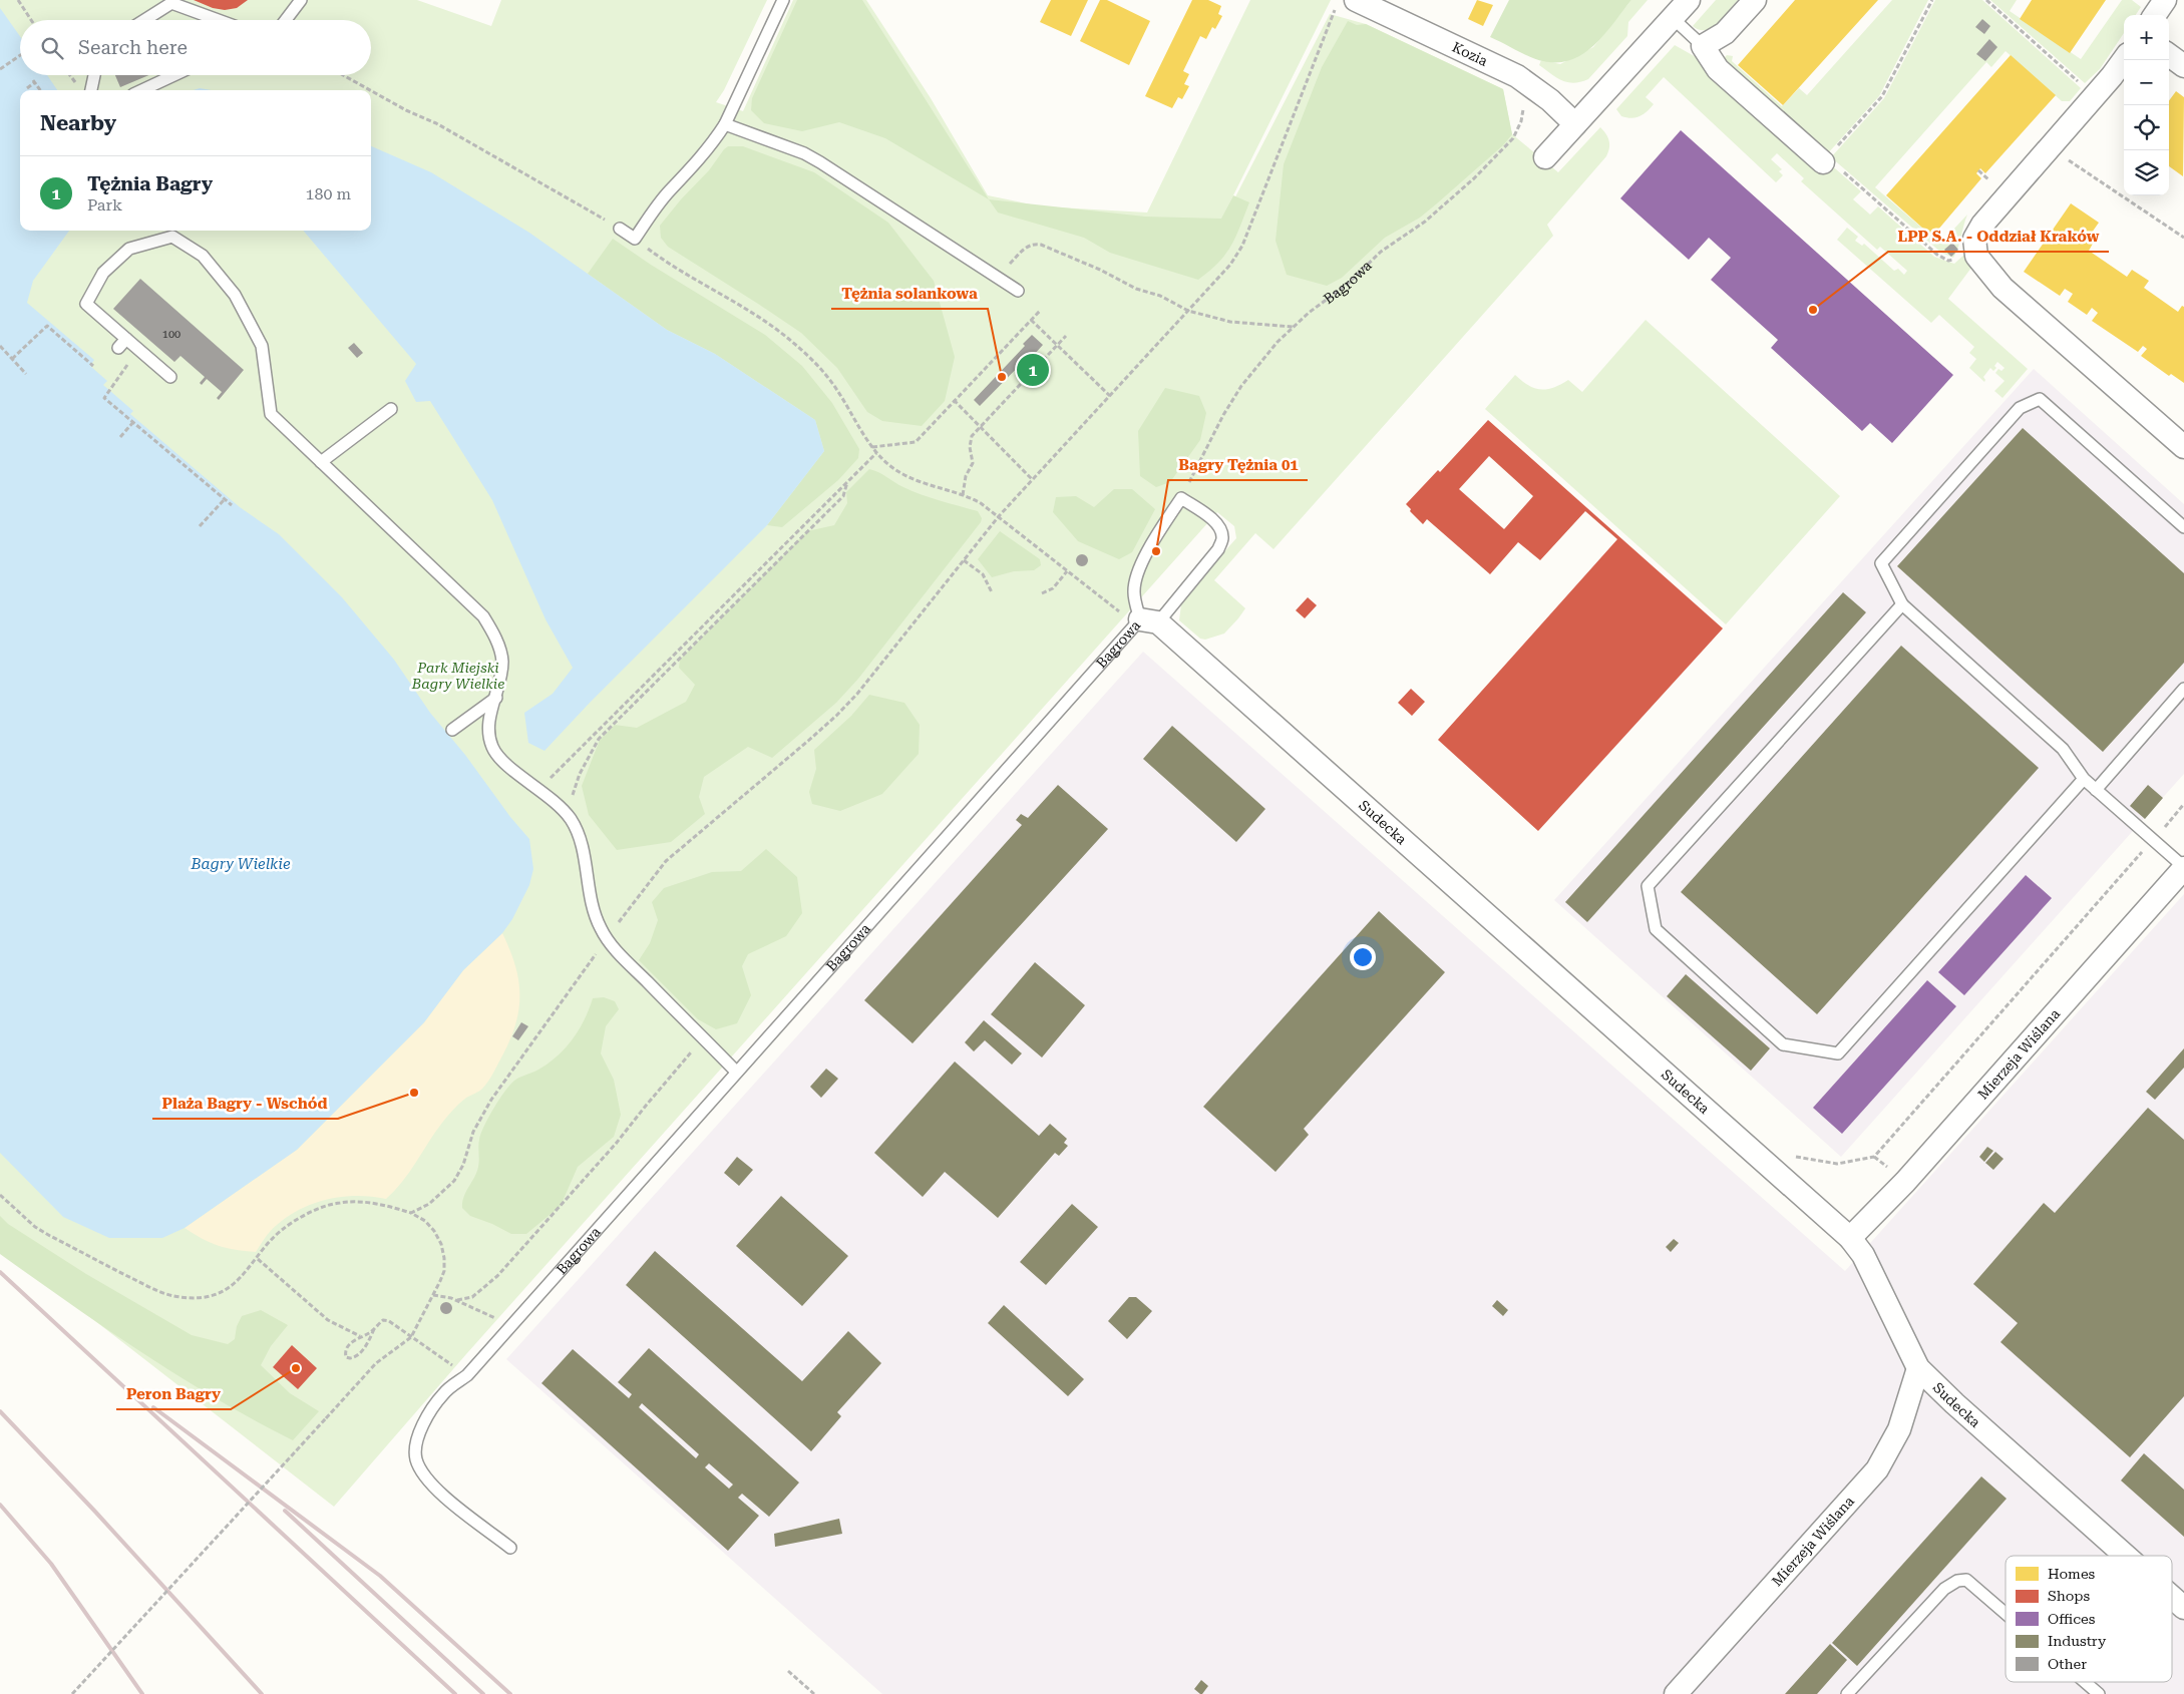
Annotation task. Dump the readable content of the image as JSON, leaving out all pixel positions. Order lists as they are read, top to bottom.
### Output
{
  "streets": {
    "street": ["Kozia", "Sudecka", "Mierzeja Wiślana"],
    "lane": ["Bagrowa"]
  },
  "crossings": [
    ["Kozia", "Bagrowa"],
    ["Bagrowa", "Sudecka"],
    ["Sudecka", "Mierzeja Wiślana"]
  ],
  "water": ["Bagry Wielkie"],
  "parks": ["Park Miejski Bagry Wielkie"],
  "places": [
    "LPP S.A. - Oddział Kraków",
    "Tężnia solankowa",
    "Bagry Tężnia 01",
    "Plaża Bagry - Wschód",
    "Peron Bagry"
  ],
  "house_numbers": ["100"],
  "legend": [
    "Homes",
    "Shops",
    "Offices",
    "Industry",
    "Other"
  ],
  "page": {
    "map_buttons": ["+", "−"],
    "search": "Search here",
    "heading": "Nearby",
    "list": [
      {
        "mark": "1",
        "name": "Tężnia Bagry",
        "note": "Park",
        "value": "180 m"
      }
    ],
    "pins": "1"
  }
}
